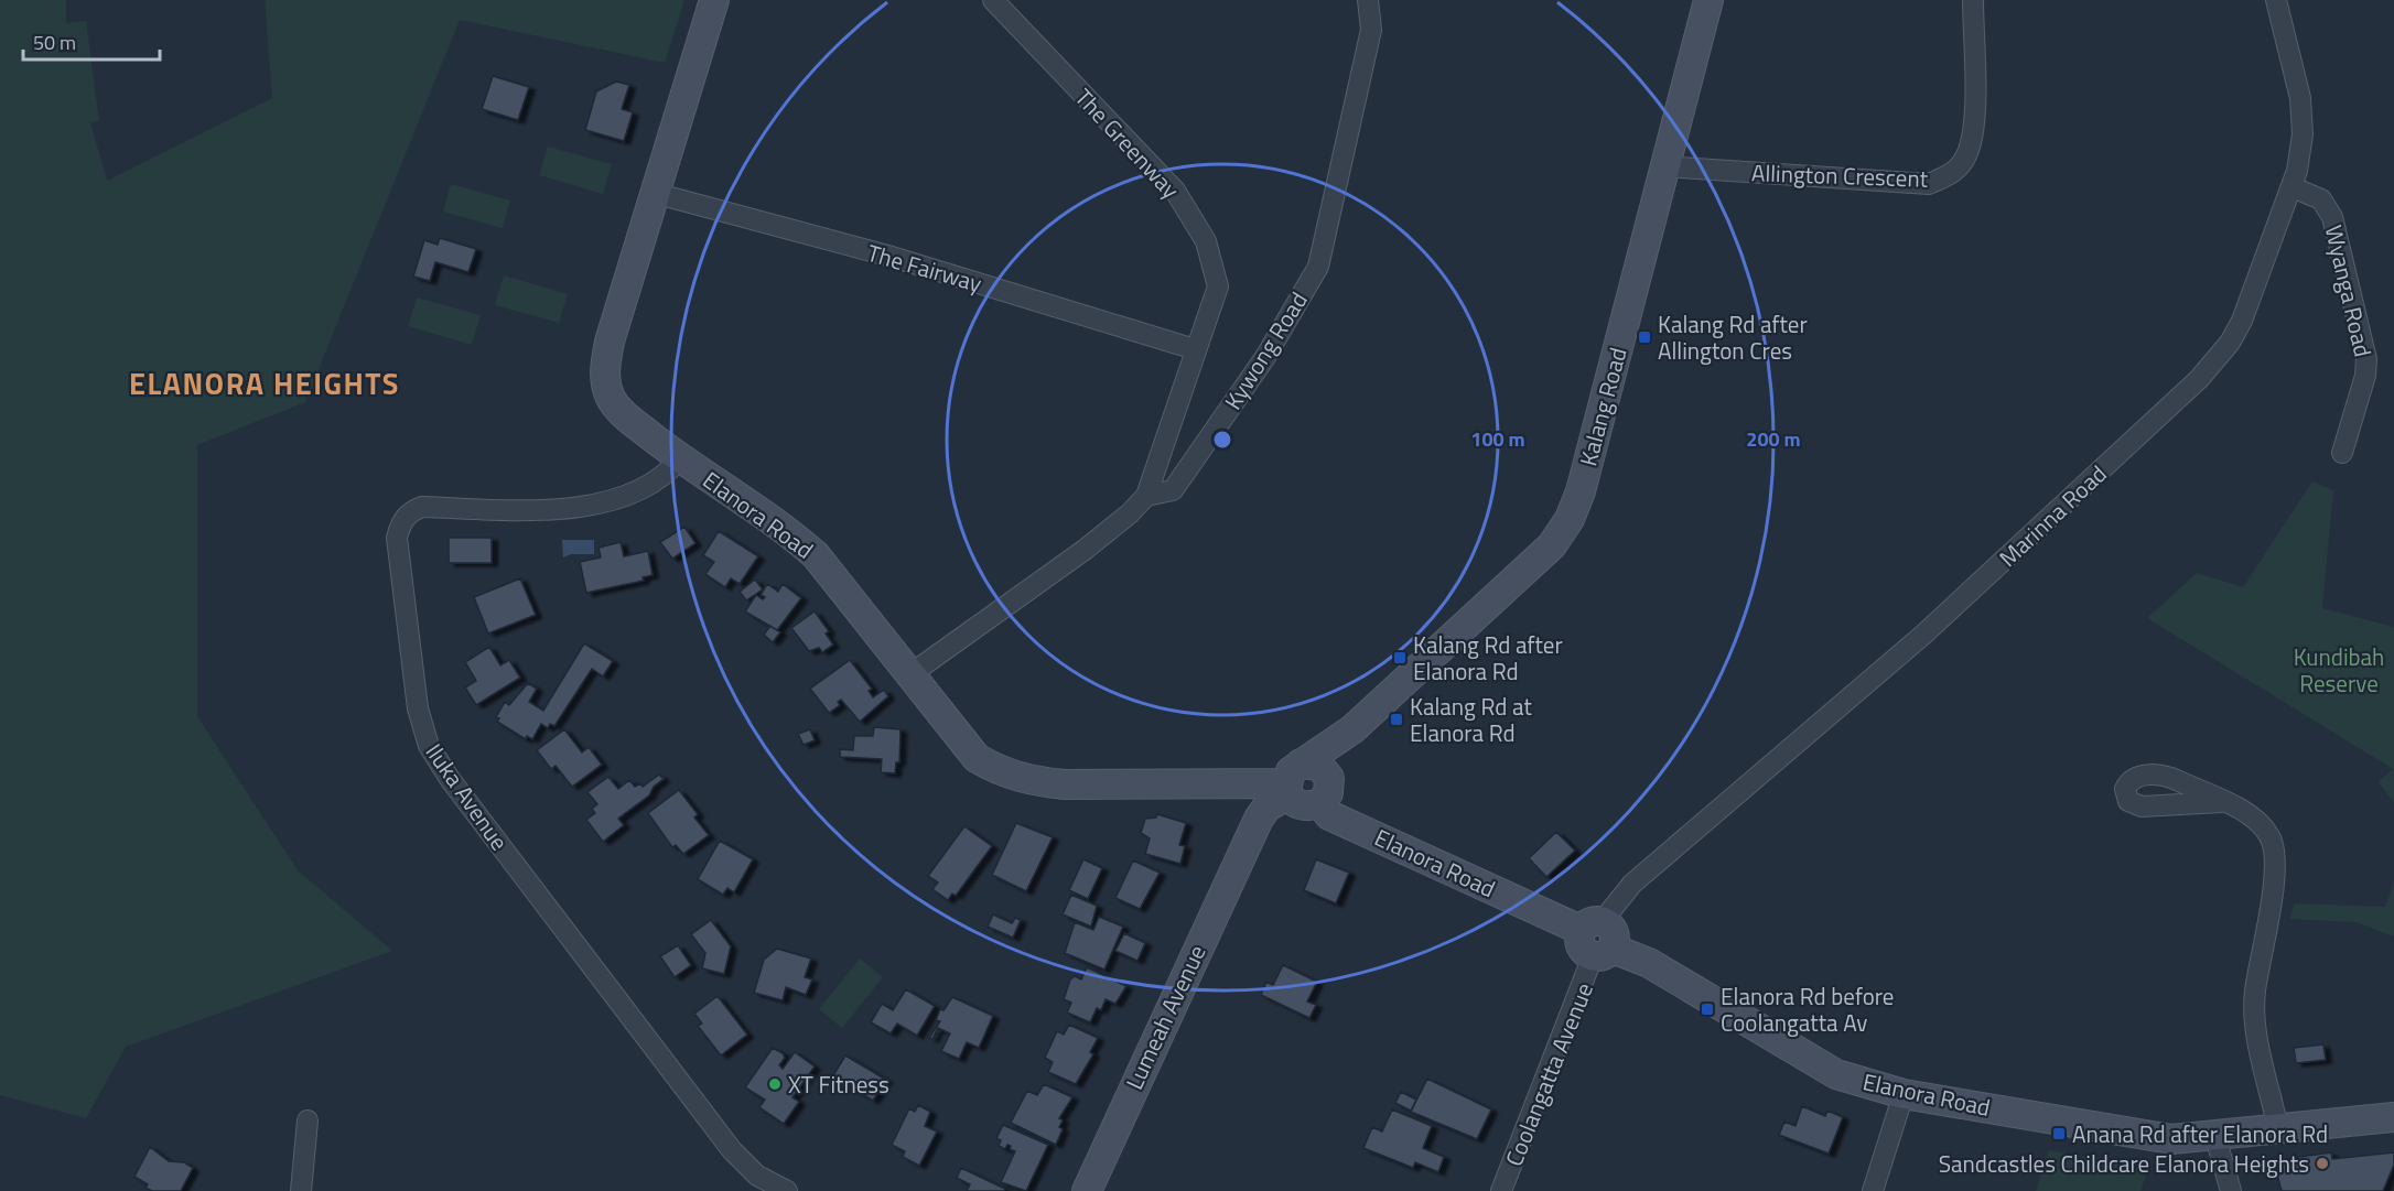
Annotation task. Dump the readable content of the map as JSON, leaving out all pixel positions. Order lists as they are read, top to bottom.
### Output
{
  "streets": {
    "street": [
      "The Greenway",
      "Allington Crescent",
      "The Fairway",
      "Wyanga Road",
      "Kywong Road",
      "Kalang Road",
      "Elanora Road",
      "Marinna Road",
      "Iluka Avenue",
      "Lumeah Avenue",
      "Coolangatta Avenue"
    ]
  },
  "crossings": [
    ["The Greenway", "The Fairway"],
    ["The Greenway", "Kywong Road"],
    ["Allington Crescent", "Kalang Road"],
    ["The Fairway", "Elanora Road"],
    ["Wyanga Road", "Marinna Road"],
    ["Kywong Road", "Elanora Road"],
    ["Kalang Road", "Elanora Road"],
    ["Kalang Road", "Lumeah Avenue"],
    ["Elanora Road", "Marinna Road"],
    ["Elanora Road", "Iluka Avenue"],
    ["Elanora Road", "Coolangatta Avenue"]
  ],
  "districts": ["ELANORA HEIGHTS"],
  "parks": ["Kundibah Reserve"],
  "places": {
    "transit": [
      "Kalang Rd after Allington Cres",
      "Kalang Rd after Elanora Rd",
      "Kalang Rd at Elanora Rd",
      "Elanora Rd before Coolangatta Av",
      "Anana Rd after Elanora Rd"
    ],
    "other": ["XT Fitness", "Sandcastles Childcare Elanora Heights"]
  },
  "scale_bar": "50 m",
  "rings": ["100 m", "200 m"]
}
